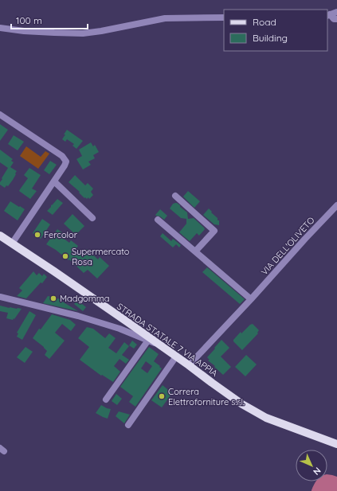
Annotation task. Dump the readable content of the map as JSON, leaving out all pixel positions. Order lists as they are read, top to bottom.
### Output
{
  "streets": {
    "main road": ["STRADA STATALE 7 VIA APPIA"],
    "street": ["VIA DELL'OLIVETO"]
  },
  "crossings": [
    ["VIA DELL'OLIVETO", "STRADA STATALE 7 VIA APPIA"]
  ],
  "places": [
    "Fercolor",
    "Supermercato Rosa",
    "Madgomma",
    "Correra Elettroforniture s.r.l."
  ],
  "legend": ["Road", "Building"],
  "scale_bar": "100 m",
  "north": "bottom right"
}
